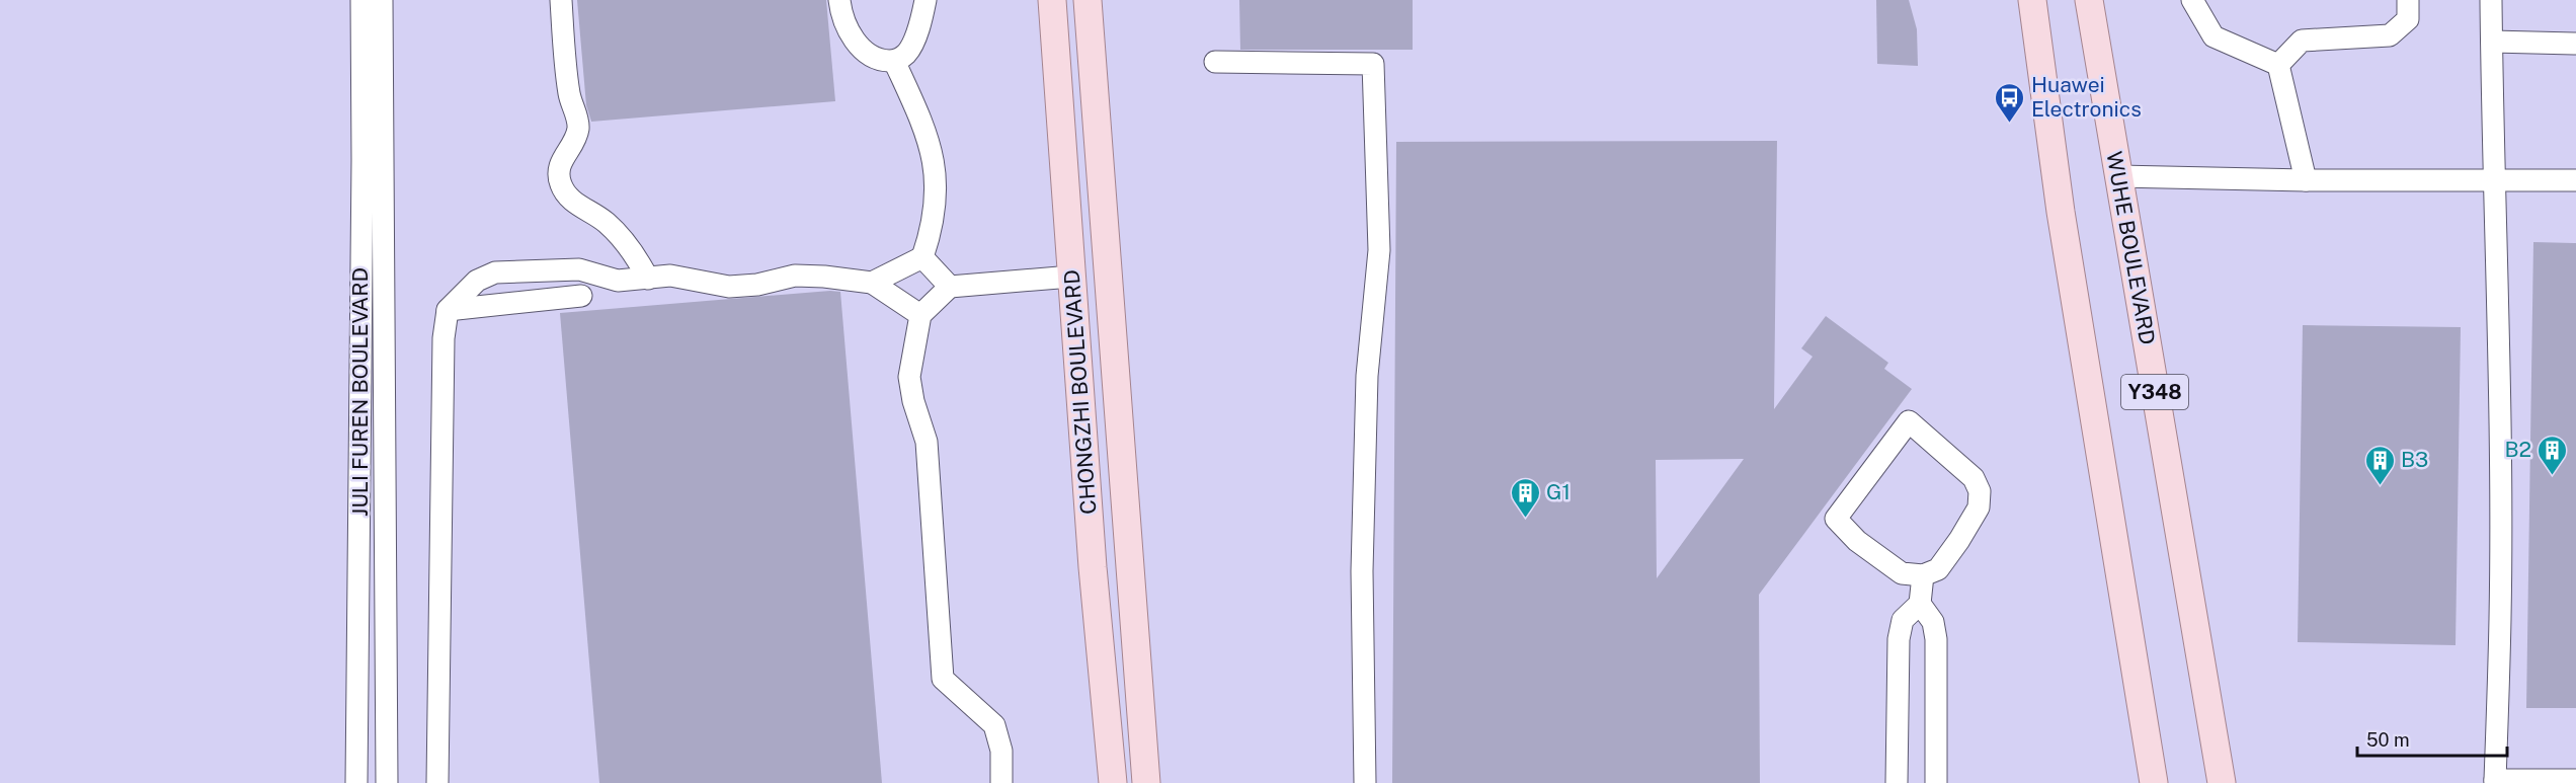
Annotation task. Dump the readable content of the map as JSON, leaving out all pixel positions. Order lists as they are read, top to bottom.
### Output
{
  "streets": {
    "main road": ["WUHE BOULEVARD", "CHONGZHI BOULEVARD", "Y348"],
    "street": ["JULI FUREN BOULEVARD"]
  },
  "places": {
    "bus stop": ["Huawei Electronics"],
    "building": ["B2", "B3", "G1"]
  },
  "scale_bar": "50 m"
}
